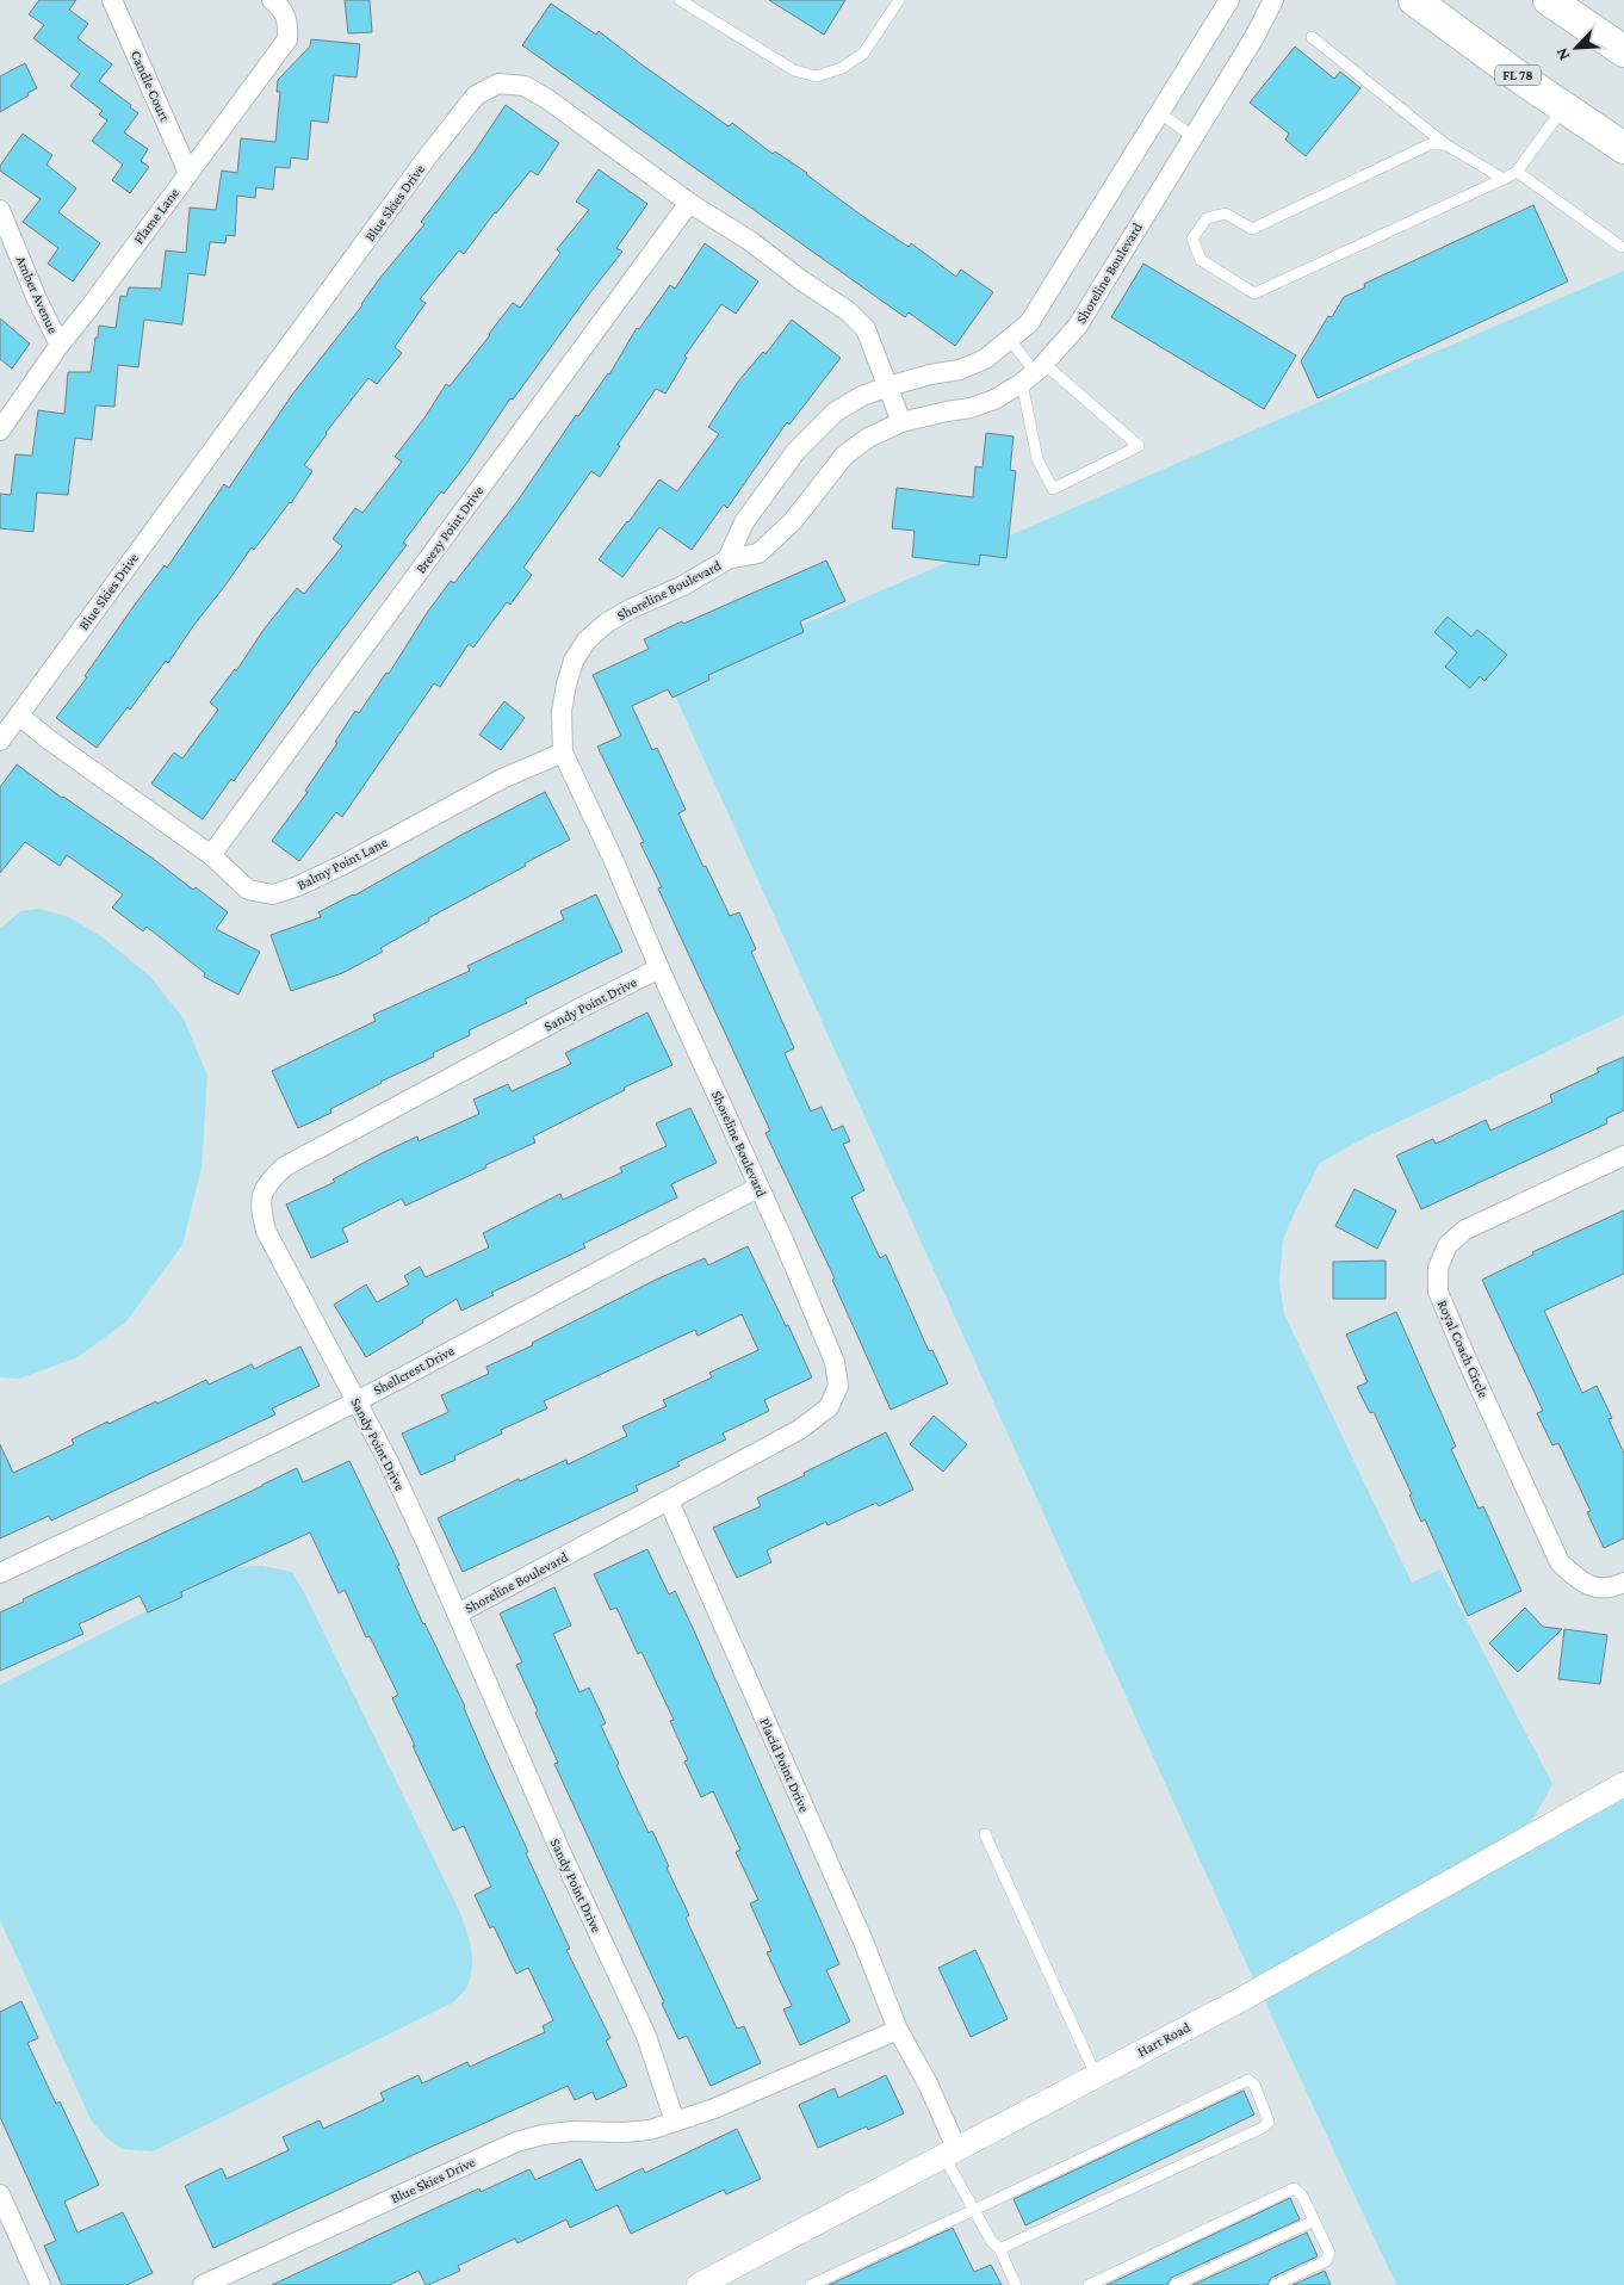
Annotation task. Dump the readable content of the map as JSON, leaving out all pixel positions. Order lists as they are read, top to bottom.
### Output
{
  "streets": {
    "main road": ["FL 78"],
    "street": [
      "Candle Court",
      "Blue Skies Drive",
      "Flame Lane",
      "Shoreline Boulevard",
      "Amber Avenue",
      "Breezy Point Drive",
      "Balmy Point Lane",
      "Sandy Point Drive",
      "Royal Coach Circle",
      "Shellcrest Drive",
      "Placid Point Drive",
      "Hart Road"
    ]
  },
  "crossings": [
    ["Candle Court", "Flame Lane"],
    ["Blue Skies Drive", "Shoreline Boulevard"],
    ["Blue Skies Drive", "Breezy Point Drive"],
    ["Blue Skies Drive", "Balmy Point Lane"],
    ["Blue Skies Drive", "Sandy Point Drive"],
    ["Flame Lane", "Amber Avenue"],
    ["Shoreline Boulevard", "Balmy Point Lane"],
    ["Shoreline Boulevard", "Sandy Point Drive"],
    ["Shoreline Boulevard", "Shellcrest Drive"],
    ["Shoreline Boulevard", "Placid Point Drive"],
    ["Breezy Point Drive", "Balmy Point Lane"],
    ["Sandy Point Drive", "Shellcrest Drive"],
    ["Placid Point Drive", "Hart Road"]
  ],
  "north": "bottom left"
}
